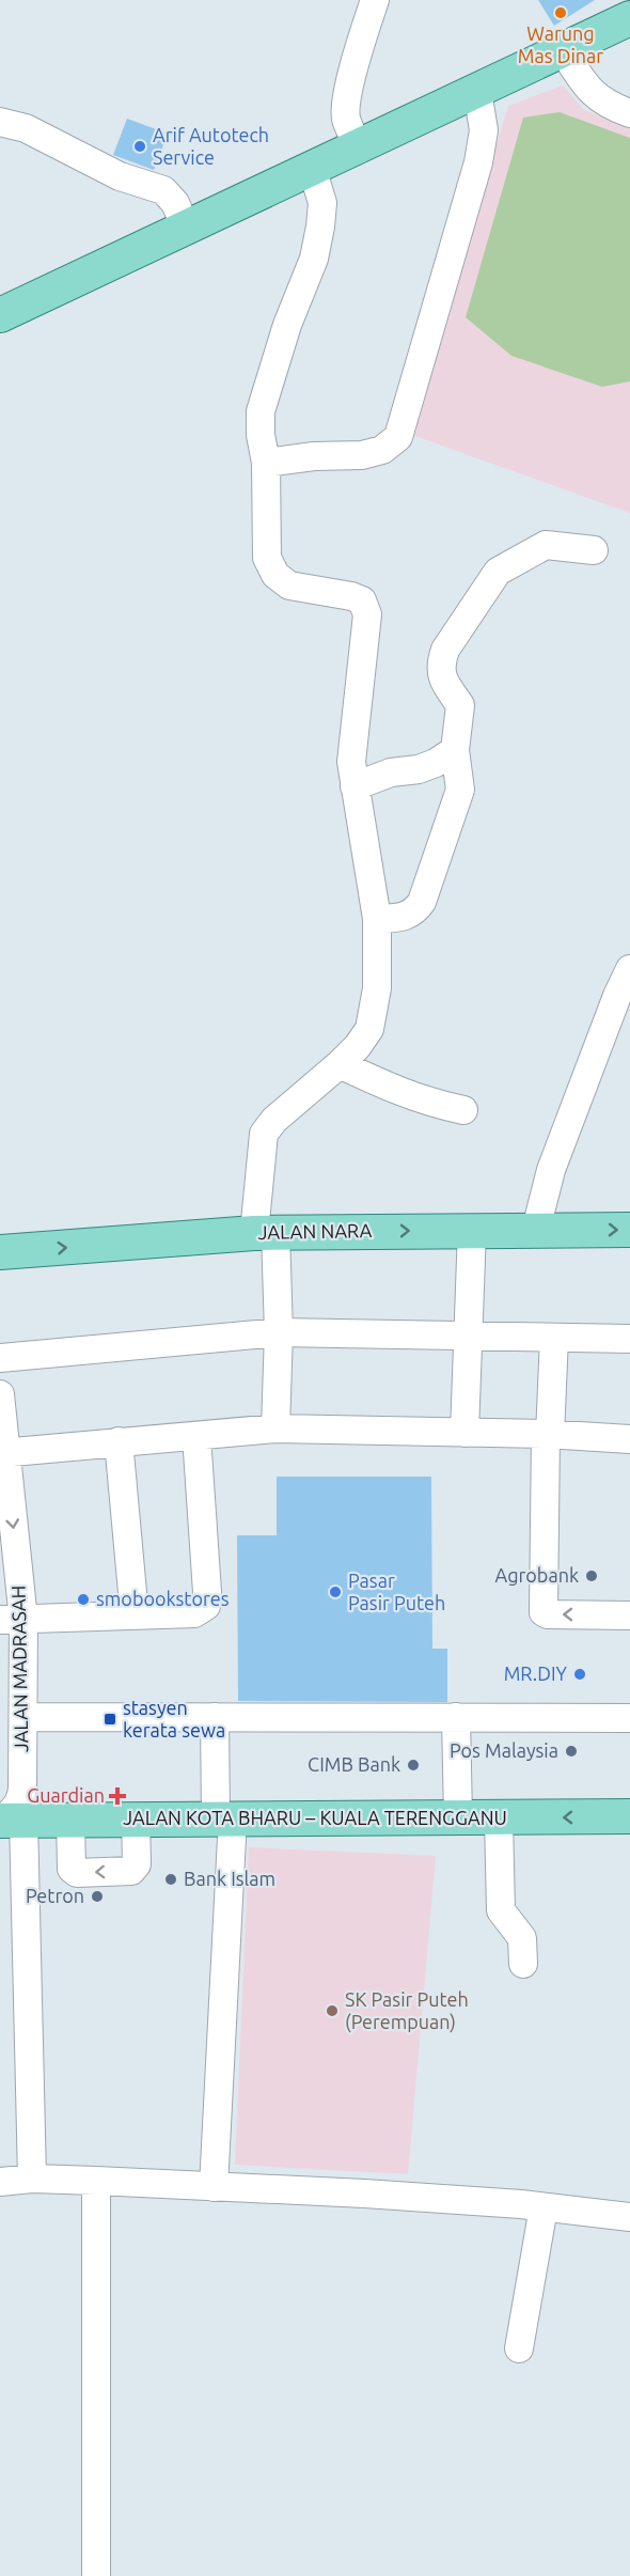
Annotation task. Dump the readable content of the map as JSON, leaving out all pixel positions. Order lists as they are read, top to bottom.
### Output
{
  "streets": {
    "main road": ["JALAN NARA", "JALAN KOTA BHARU – KUALA TERENGGANU"],
    "street": ["JALAN MADRASAH"]
  },
  "crossings": [
    ["JALAN MADRASAH", "JALAN KOTA BHARU – KUALA TERENGGANU"]
  ],
  "one_way": ["JALAN NARA"],
  "places": {
    "other": [
      "Warung Mas Dinar",
      "Arif Autotech Service",
      "Agrobank",
      "Pasar Pasir Puteh",
      "smobookstores",
      "MR.DIY",
      "Pos Malaysia",
      "CIMB Bank",
      "Bank Islam",
      "Petron",
      "SK Pasir Puteh (Perempuan)"
    ],
    "transit": ["stasyen kerata sewa"],
    "health": ["Guardian"]
  }
}
